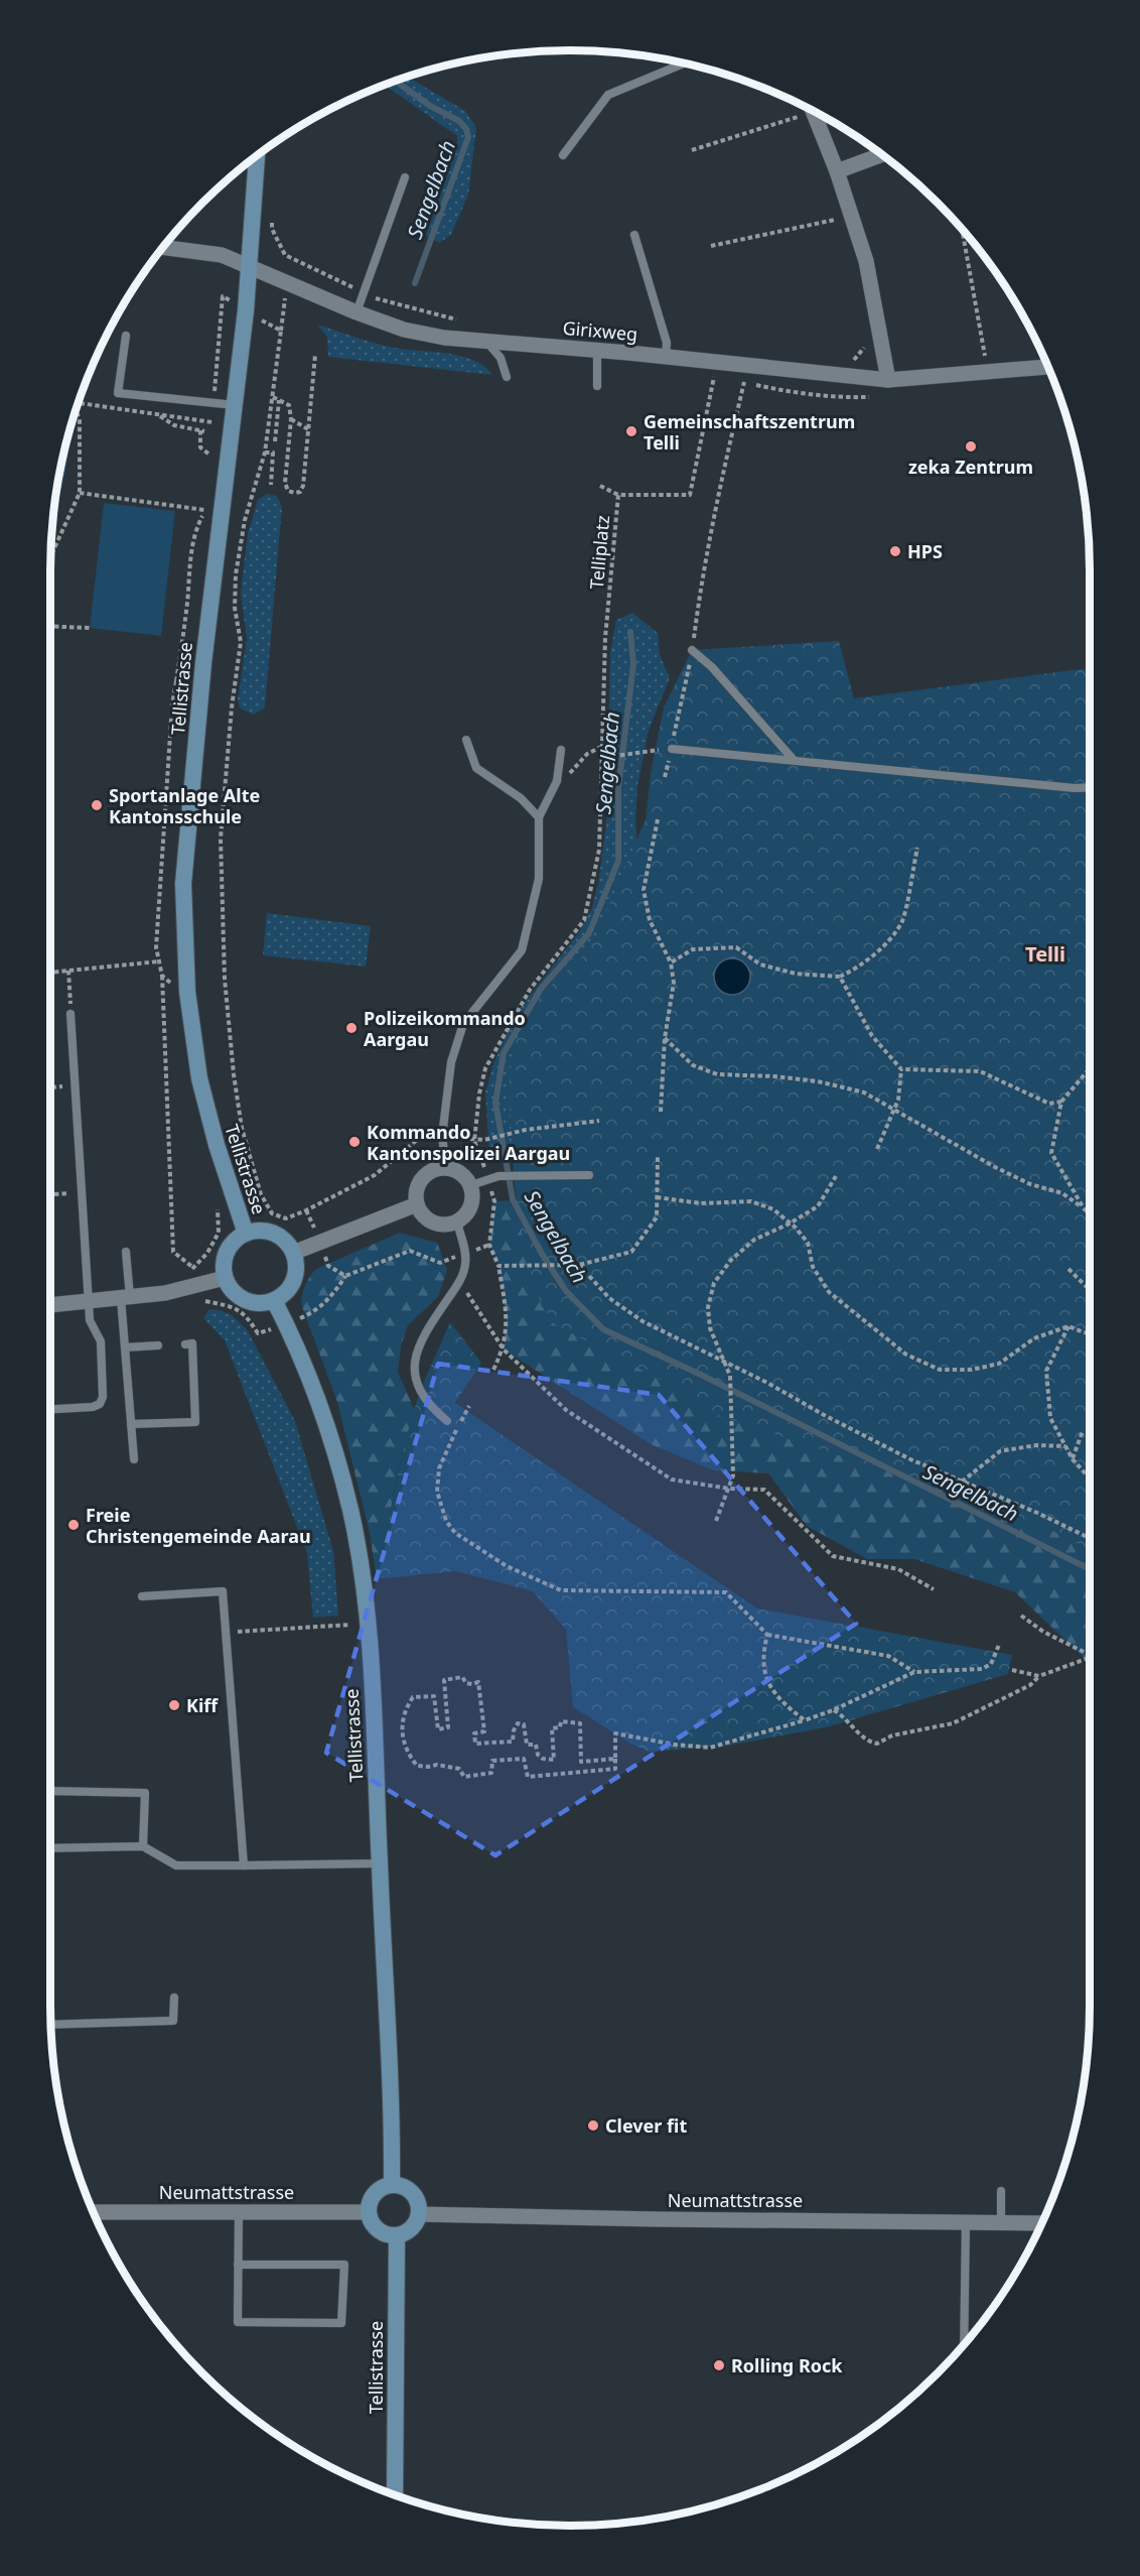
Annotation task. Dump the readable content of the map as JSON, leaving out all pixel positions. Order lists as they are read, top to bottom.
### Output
{
  "streets": {
    "main road": ["Tellistrasse"],
    "street": ["Girixweg", "Neumattstrasse"],
    "path": ["Telliplatz"]
  },
  "crossings": [
    ["Girixweg", "Telliplatz"],
    ["Girixweg", "Tellistrasse"],
    ["Tellistrasse", "Neumattstrasse"]
  ],
  "districts": ["Telli"],
  "water": ["Sengelbach"],
  "places": [
    "Gemeinschaftszentrum Telli",
    "zeka Zentrum",
    "HPS",
    "Sportanlage Alte Kantonsschule",
    "Polizeikommando Aargau",
    "Kommando Kantonspolizei Aargau",
    "Freie Christengemeinde Aarau",
    "Kiff",
    "Clever fit",
    "Rolling Rock"
  ]
}
